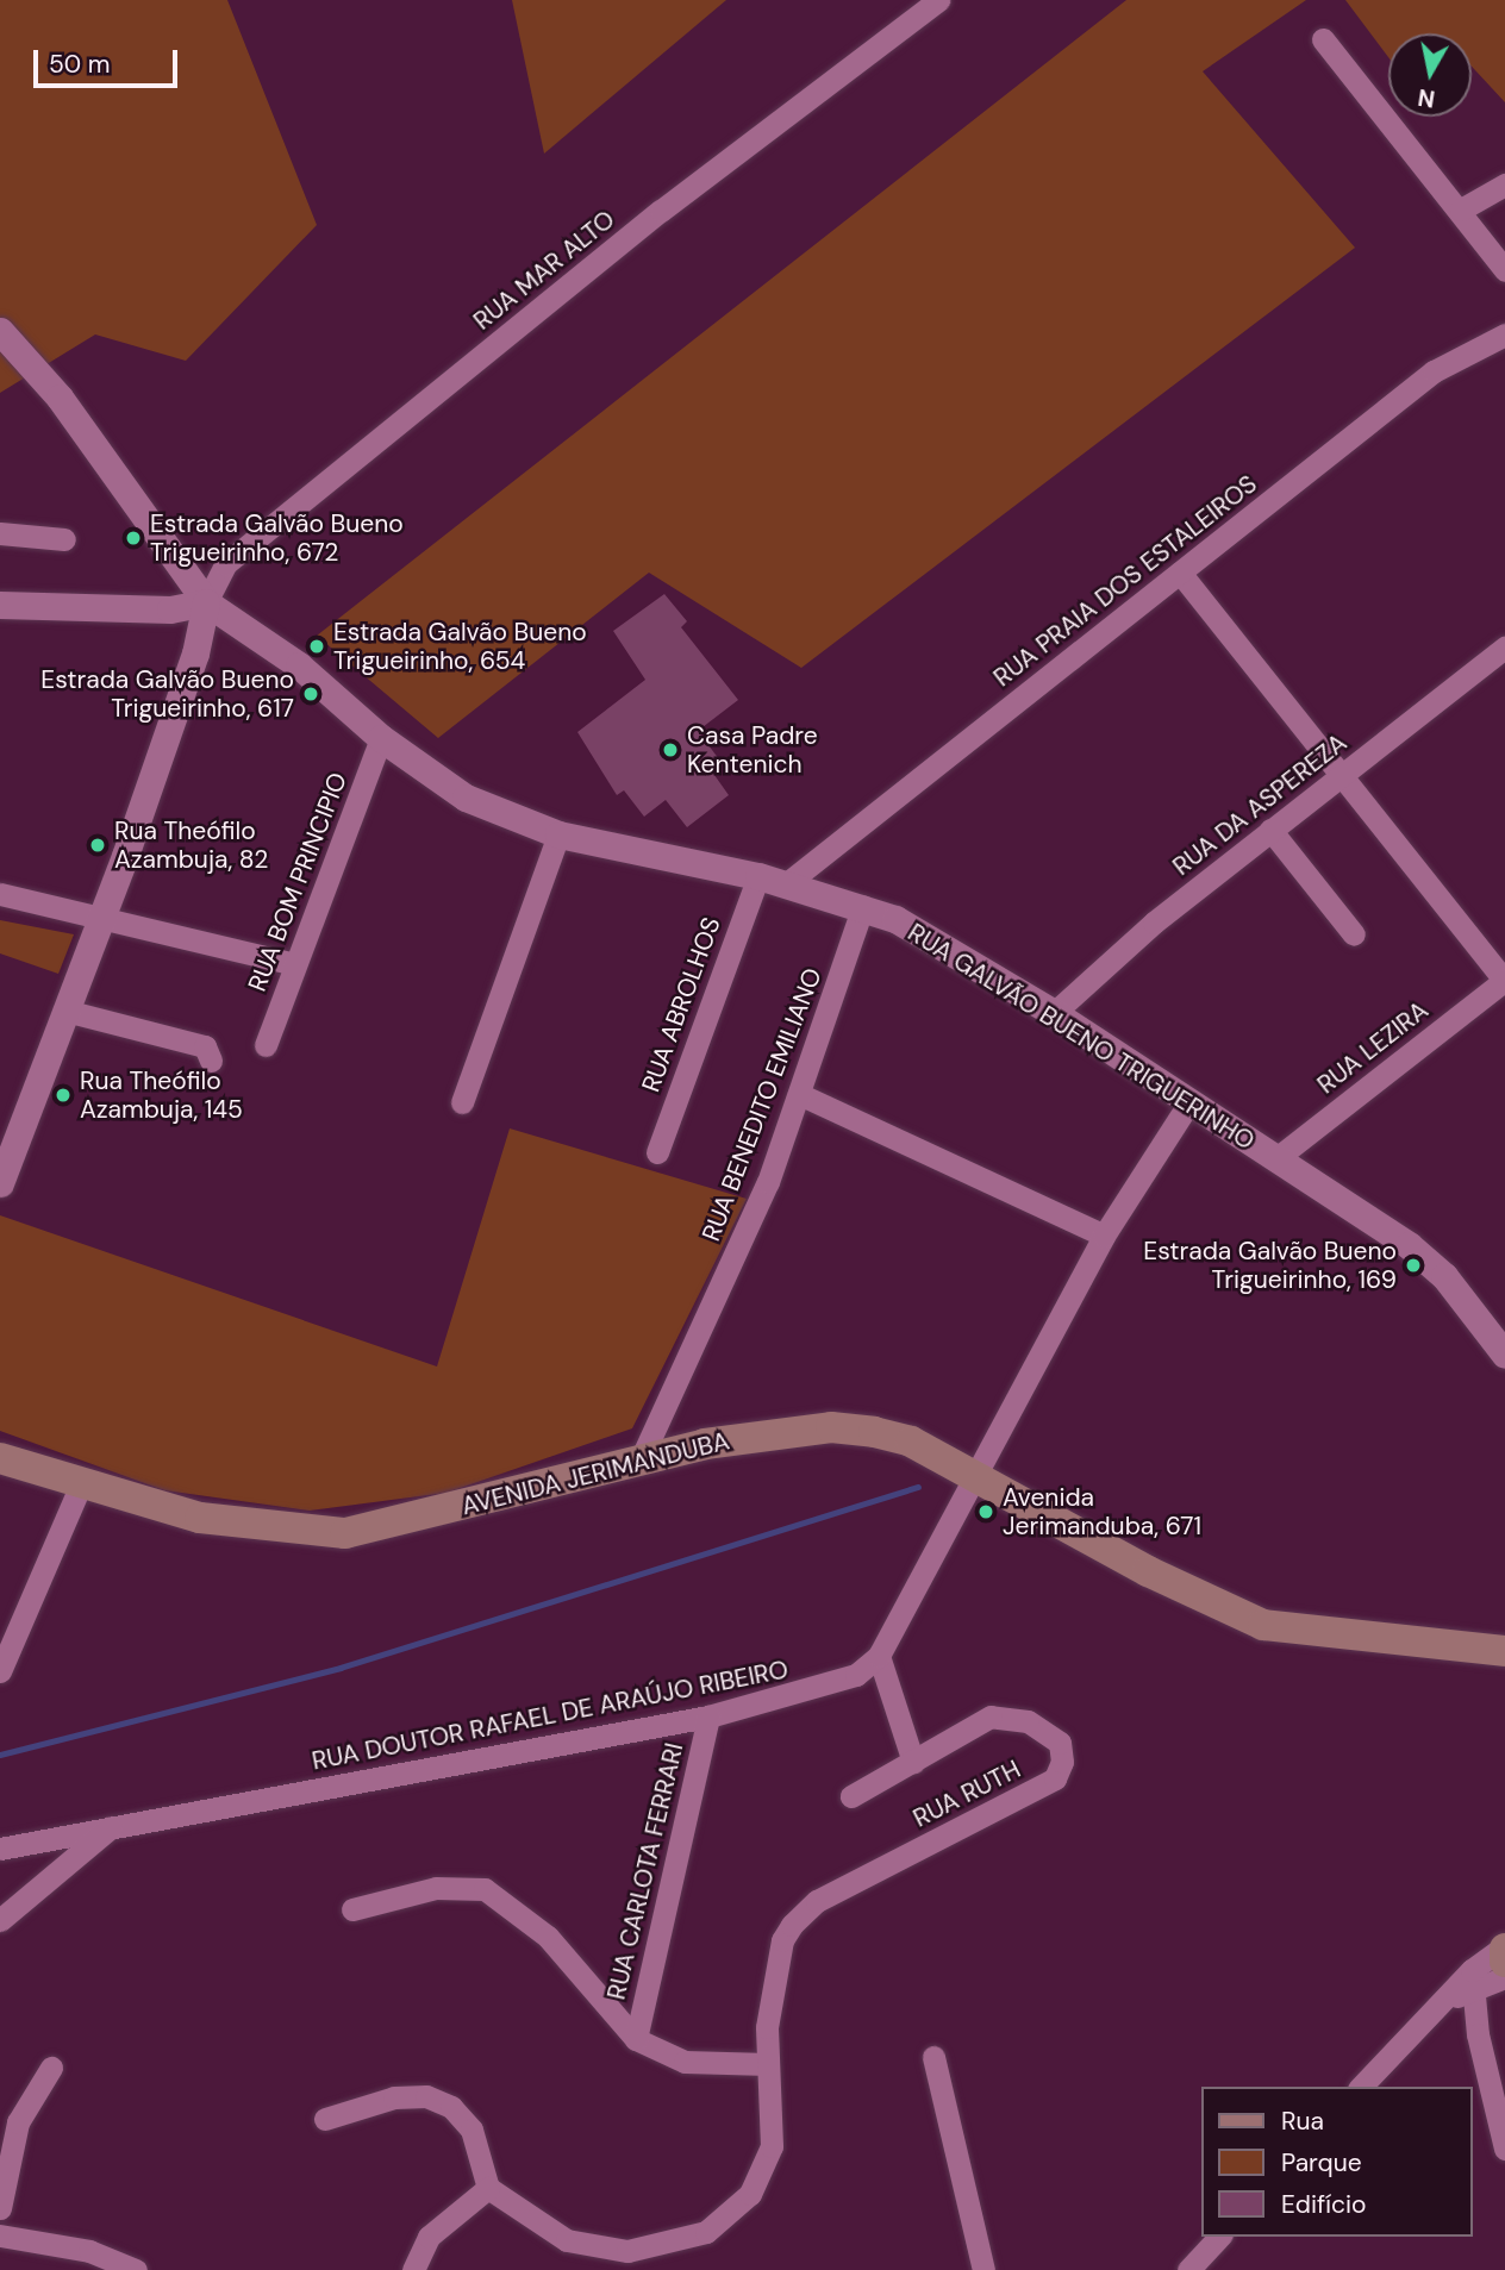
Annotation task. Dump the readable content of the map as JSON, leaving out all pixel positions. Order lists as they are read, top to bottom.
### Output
{
  "streets": {
    "main road": ["AVENIDA JERIMANDUBA"],
    "street": [
      "RUA MAR ALTO",
      "RUA PRAIA DOS ESTALEIROS",
      "RUA DA ASPEREZA",
      "RUA BOM PRINCIPIO",
      "RUA ABROLHOS",
      "RUA GALVÃO BUENO TRIGUERINHO",
      "RUA LEZIRA",
      "RUA BENEDITO EMILIANO",
      "RUA DOUTOR RAFAEL DE ARAÚJO RIBEIRO",
      "RUA RUTH",
      "RUA CARLOTA FERRARI"
    ]
  },
  "crossings": [
    ["RUA MAR ALTO", "RUA GALVÃO BUENO TRIGUERINHO"],
    ["RUA PRAIA DOS ESTALEIROS", "RUA GALVÃO BUENO TRIGUERINHO"],
    ["RUA DA ASPEREZA", "RUA GALVÃO BUENO TRIGUERINHO"],
    ["RUA BOM PRINCIPIO", "RUA GALVÃO BUENO TRIGUERINHO"],
    ["RUA ABROLHOS", "RUA GALVÃO BUENO TRIGUERINHO"],
    ["RUA GALVÃO BUENO TRIGUERINHO", "RUA LEZIRA"],
    ["RUA GALVÃO BUENO TRIGUERINHO", "RUA BENEDITO EMILIANO"],
    ["RUA GALVÃO BUENO TRIGUERINHO", "RUA DOUTOR RAFAEL DE ARAÚJO RIBEIRO"],
    ["RUA BENEDITO EMILIANO", "AVENIDA JERIMANDUBA"],
    ["AVENIDA JERIMANDUBA", "RUA DOUTOR RAFAEL DE ARAÚJO RIBEIRO"],
    ["RUA DOUTOR RAFAEL DE ARAÚJO RIBEIRO", "RUA CARLOTA FERRARI"]
  ],
  "places": [
    "Estrada Galvão Bueno Trigueirinho, 672",
    "Estrada Galvão Bueno Trigueirinho, 654",
    "Estrada Galvão Bueno Trigueirinho, 617",
    "Casa Padre Kentenich",
    "Rua Theófilo Azambuja, 82",
    "Rua Theófilo Azambuja, 145",
    "Estrada Galvão Bueno Trigueirinho, 169",
    "Avenida Jerimanduba, 671"
  ],
  "legend": ["Rua", "Parque", "Edifício"],
  "scale_bar": "50 m",
  "north": "bottom"
}
